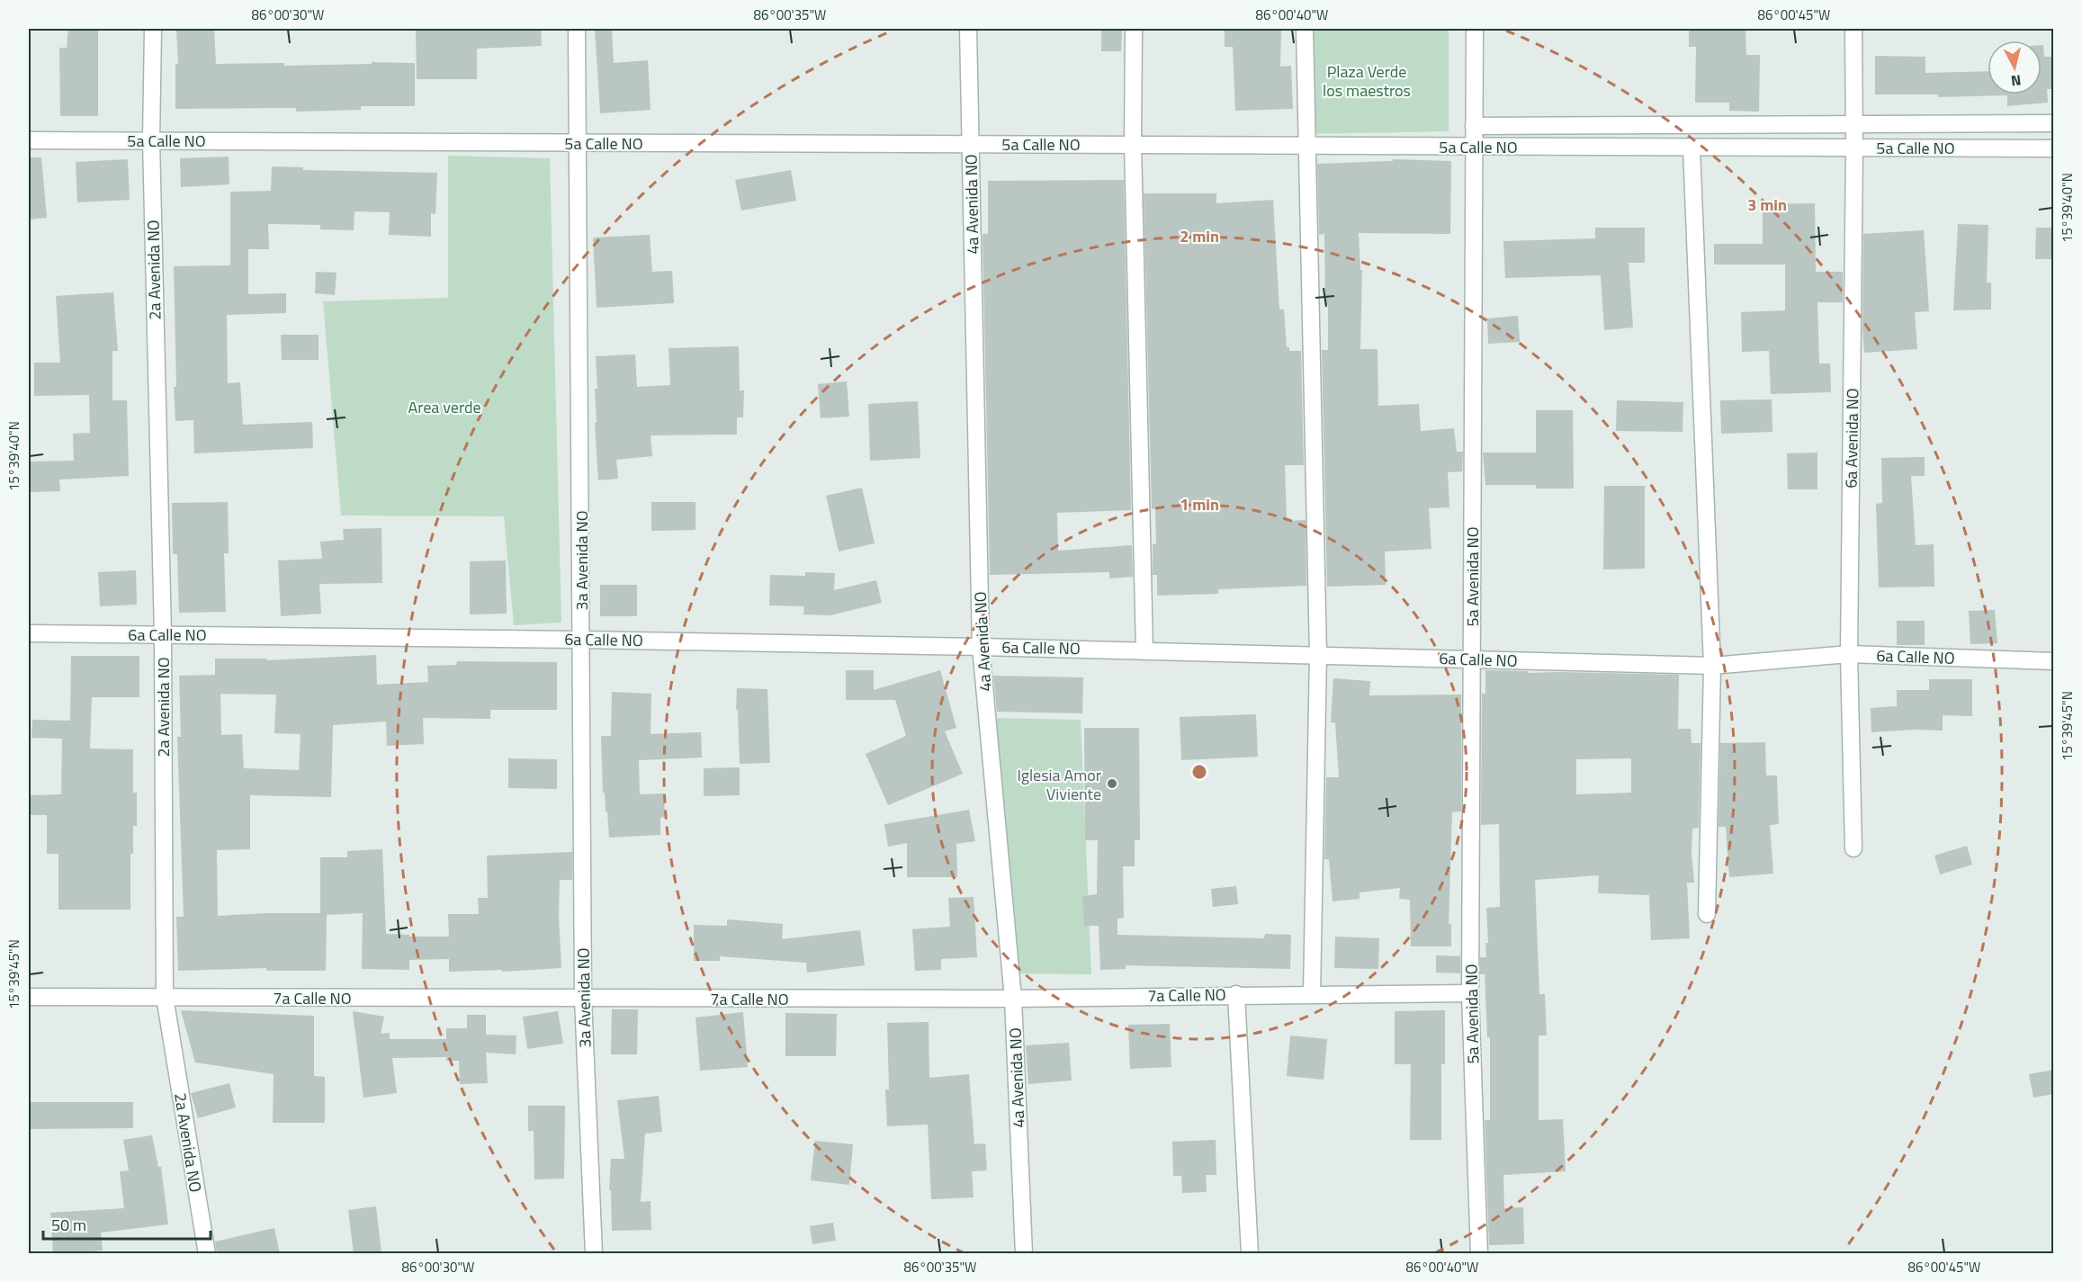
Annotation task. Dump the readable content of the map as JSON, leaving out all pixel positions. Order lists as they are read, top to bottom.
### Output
{
  "streets": {
    "street": [
      "5a Calle NO",
      "4a Avenida NO",
      "2a Avenida NO",
      "6a Avenida NO",
      "3a Avenida NO",
      "5a Avenida NO",
      "6a Calle NO",
      "7a Calle NO"
    ]
  },
  "crossings": [
    ["5a Calle NO", "4a Avenida NO"],
    ["5a Calle NO", "2a Avenida NO"],
    ["5a Calle NO", "6a Avenida NO"],
    ["5a Calle NO", "3a Avenida NO"],
    ["5a Calle NO", "5a Avenida NO"],
    ["4a Avenida NO", "6a Calle NO"],
    ["4a Avenida NO", "7a Calle NO"],
    ["2a Avenida NO", "6a Calle NO"],
    ["2a Avenida NO", "7a Calle NO"],
    ["6a Avenida NO", "6a Calle NO"],
    ["3a Avenida NO", "6a Calle NO"],
    ["3a Avenida NO", "7a Calle NO"],
    ["5a Avenida NO", "6a Calle NO"],
    ["5a Avenida NO", "7a Calle NO"]
  ],
  "parks": ["Plaza Verde los maestros", "Area verde"],
  "places": ["Iglesia Amor Viviente"],
  "scale_bar": "50 m",
  "north": "bottom",
  "coordinates": [
    "86°00'30\"W",
    "86°00'35\"W",
    "86°00'40\"W",
    "86°00'45\"W",
    "15°39'40\"N",
    "15°39'45\"N"
  ],
  "rings": ["3 min", "2 min", "1 min"]
}
